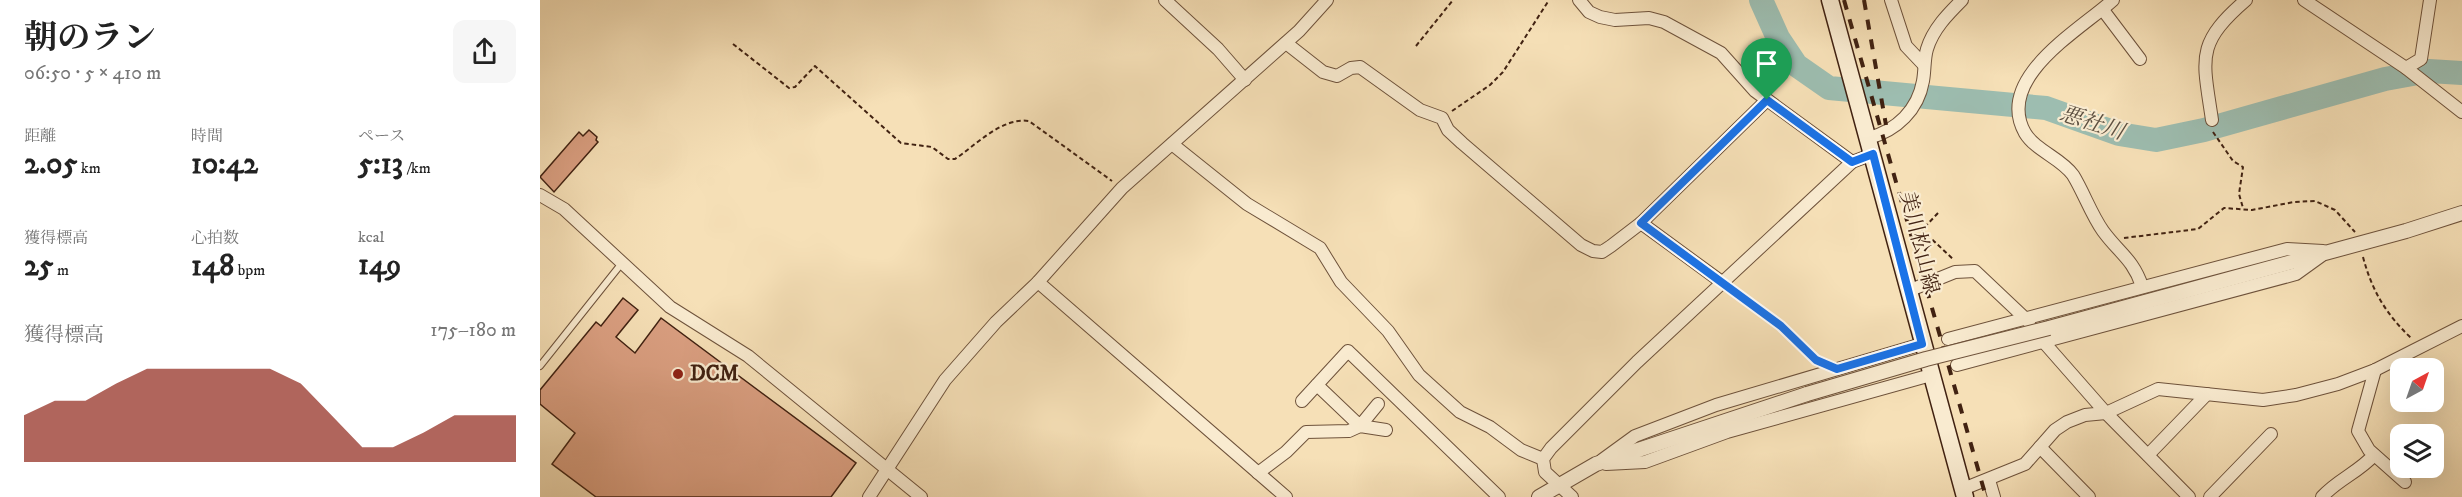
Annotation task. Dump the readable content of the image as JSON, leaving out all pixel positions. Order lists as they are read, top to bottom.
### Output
{
  "streets": {
    "main road": ["美川松山線"]
  },
  "water": ["悪社川"],
  "places": ["DCM"],
  "north": "top right",
  "page": {
    "heading": ["朝のラン", "06:50 · 5 × 410 m"],
    "stats": [
      ["距離", "2.05 km"],
      ["時間", "10:42"],
      ["ペース", "5:13 /km"],
      ["獲得標高", "25 m"],
      ["心拍数", "148 bpm"],
      ["kcal", "149"]
    ],
    "chart": ["獲得標高", "175–180 m"]
  }
}
